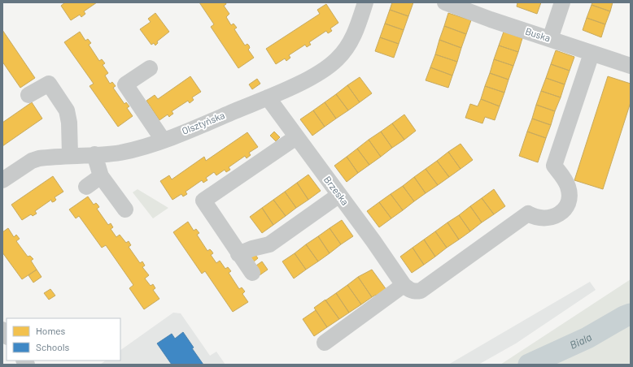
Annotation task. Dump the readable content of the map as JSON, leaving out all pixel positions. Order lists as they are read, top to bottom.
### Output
{
  "streets": {
    "street": ["Buska", "Olsztyńska", "Brzeska"]
  },
  "crossings": [
    ["Olsztyńska", "Brzeska"]
  ],
  "water": ["Biala"],
  "legend": ["Homes", "Schools"]
}
